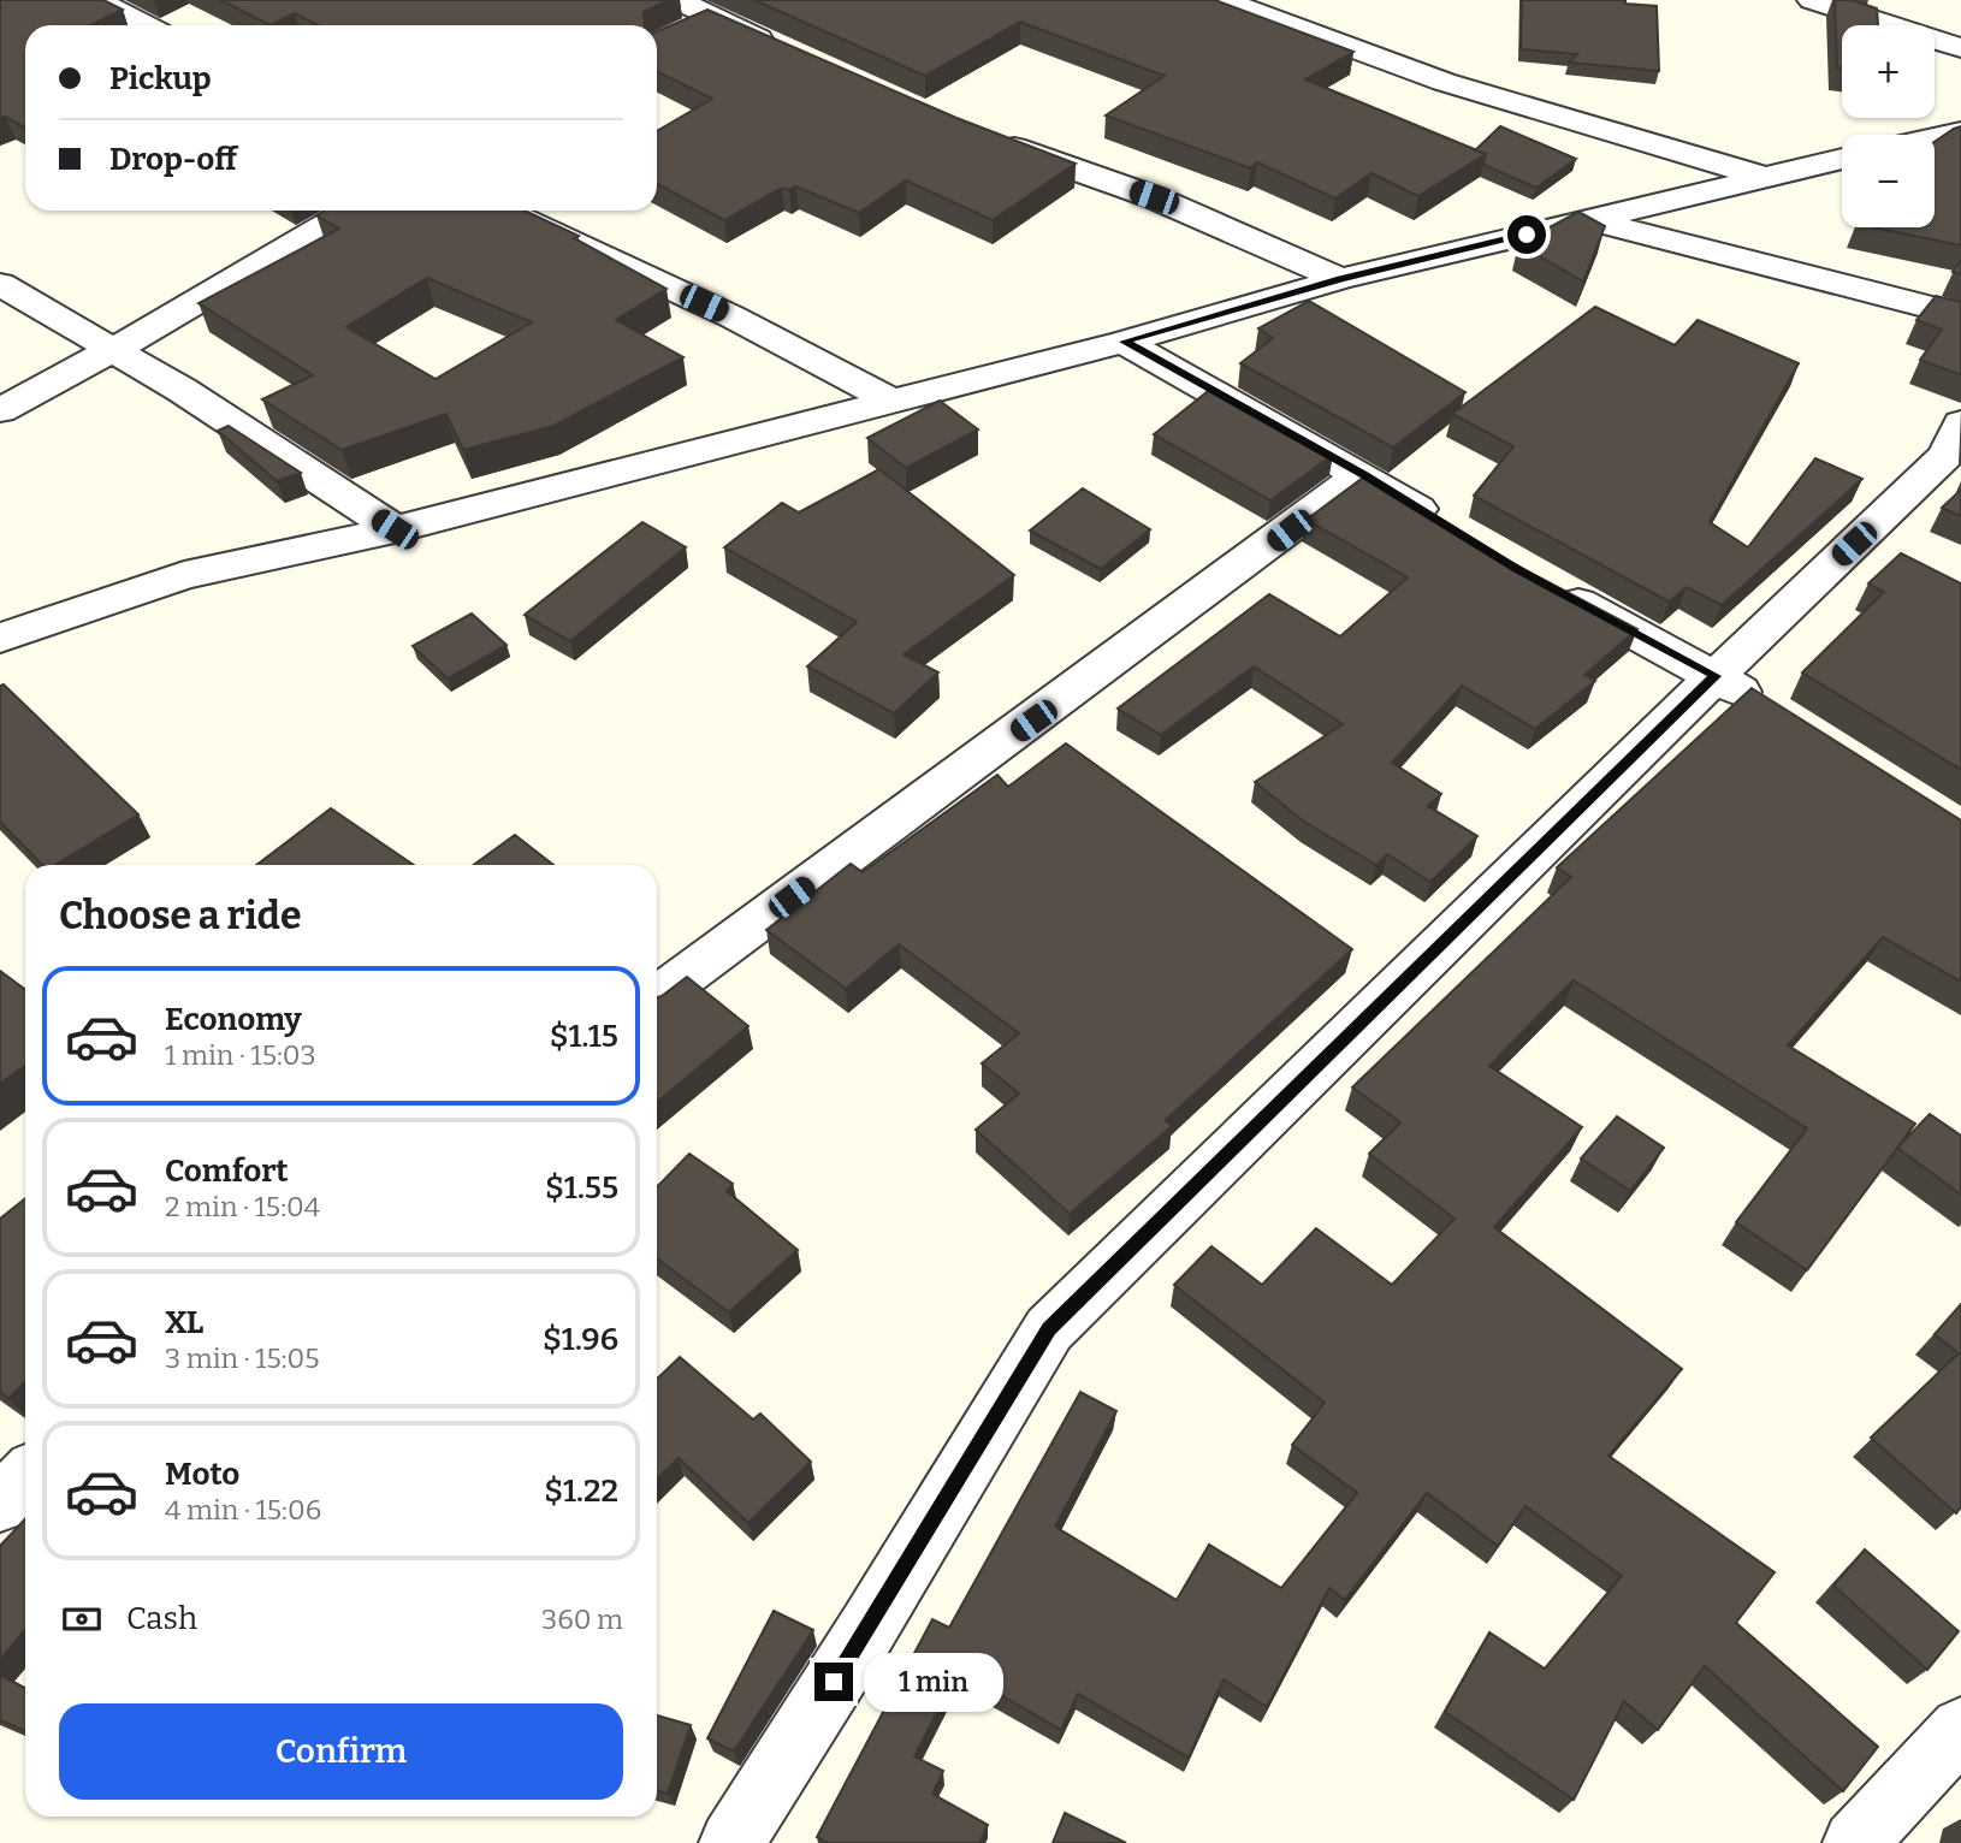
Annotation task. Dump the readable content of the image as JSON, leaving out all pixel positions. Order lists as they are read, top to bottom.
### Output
{
  "page": {
    "map_buttons": ["+", "−"],
    "banner": ["Pickup", "Drop-off"],
    "heading": "Choose a ride",
    "list": [
      {
        "name": "Economy",
        "note": "1 min · 15:03",
        "value": "$1.15"
      },
      {
        "name": "Comfort",
        "note": "2 min · 15:04",
        "value": "$1.55"
      },
      {
        "name": "XL",
        "note": "3 min · 15:05",
        "value": "$1.96"
      },
      {
        "name": "Moto",
        "note": "4 min · 15:06",
        "value": "$1.22"
      }
    ],
    "pay": ["Cash", "360 m"],
    "bubble": "1 min",
    "buttons": "Confirm"
  }
}
